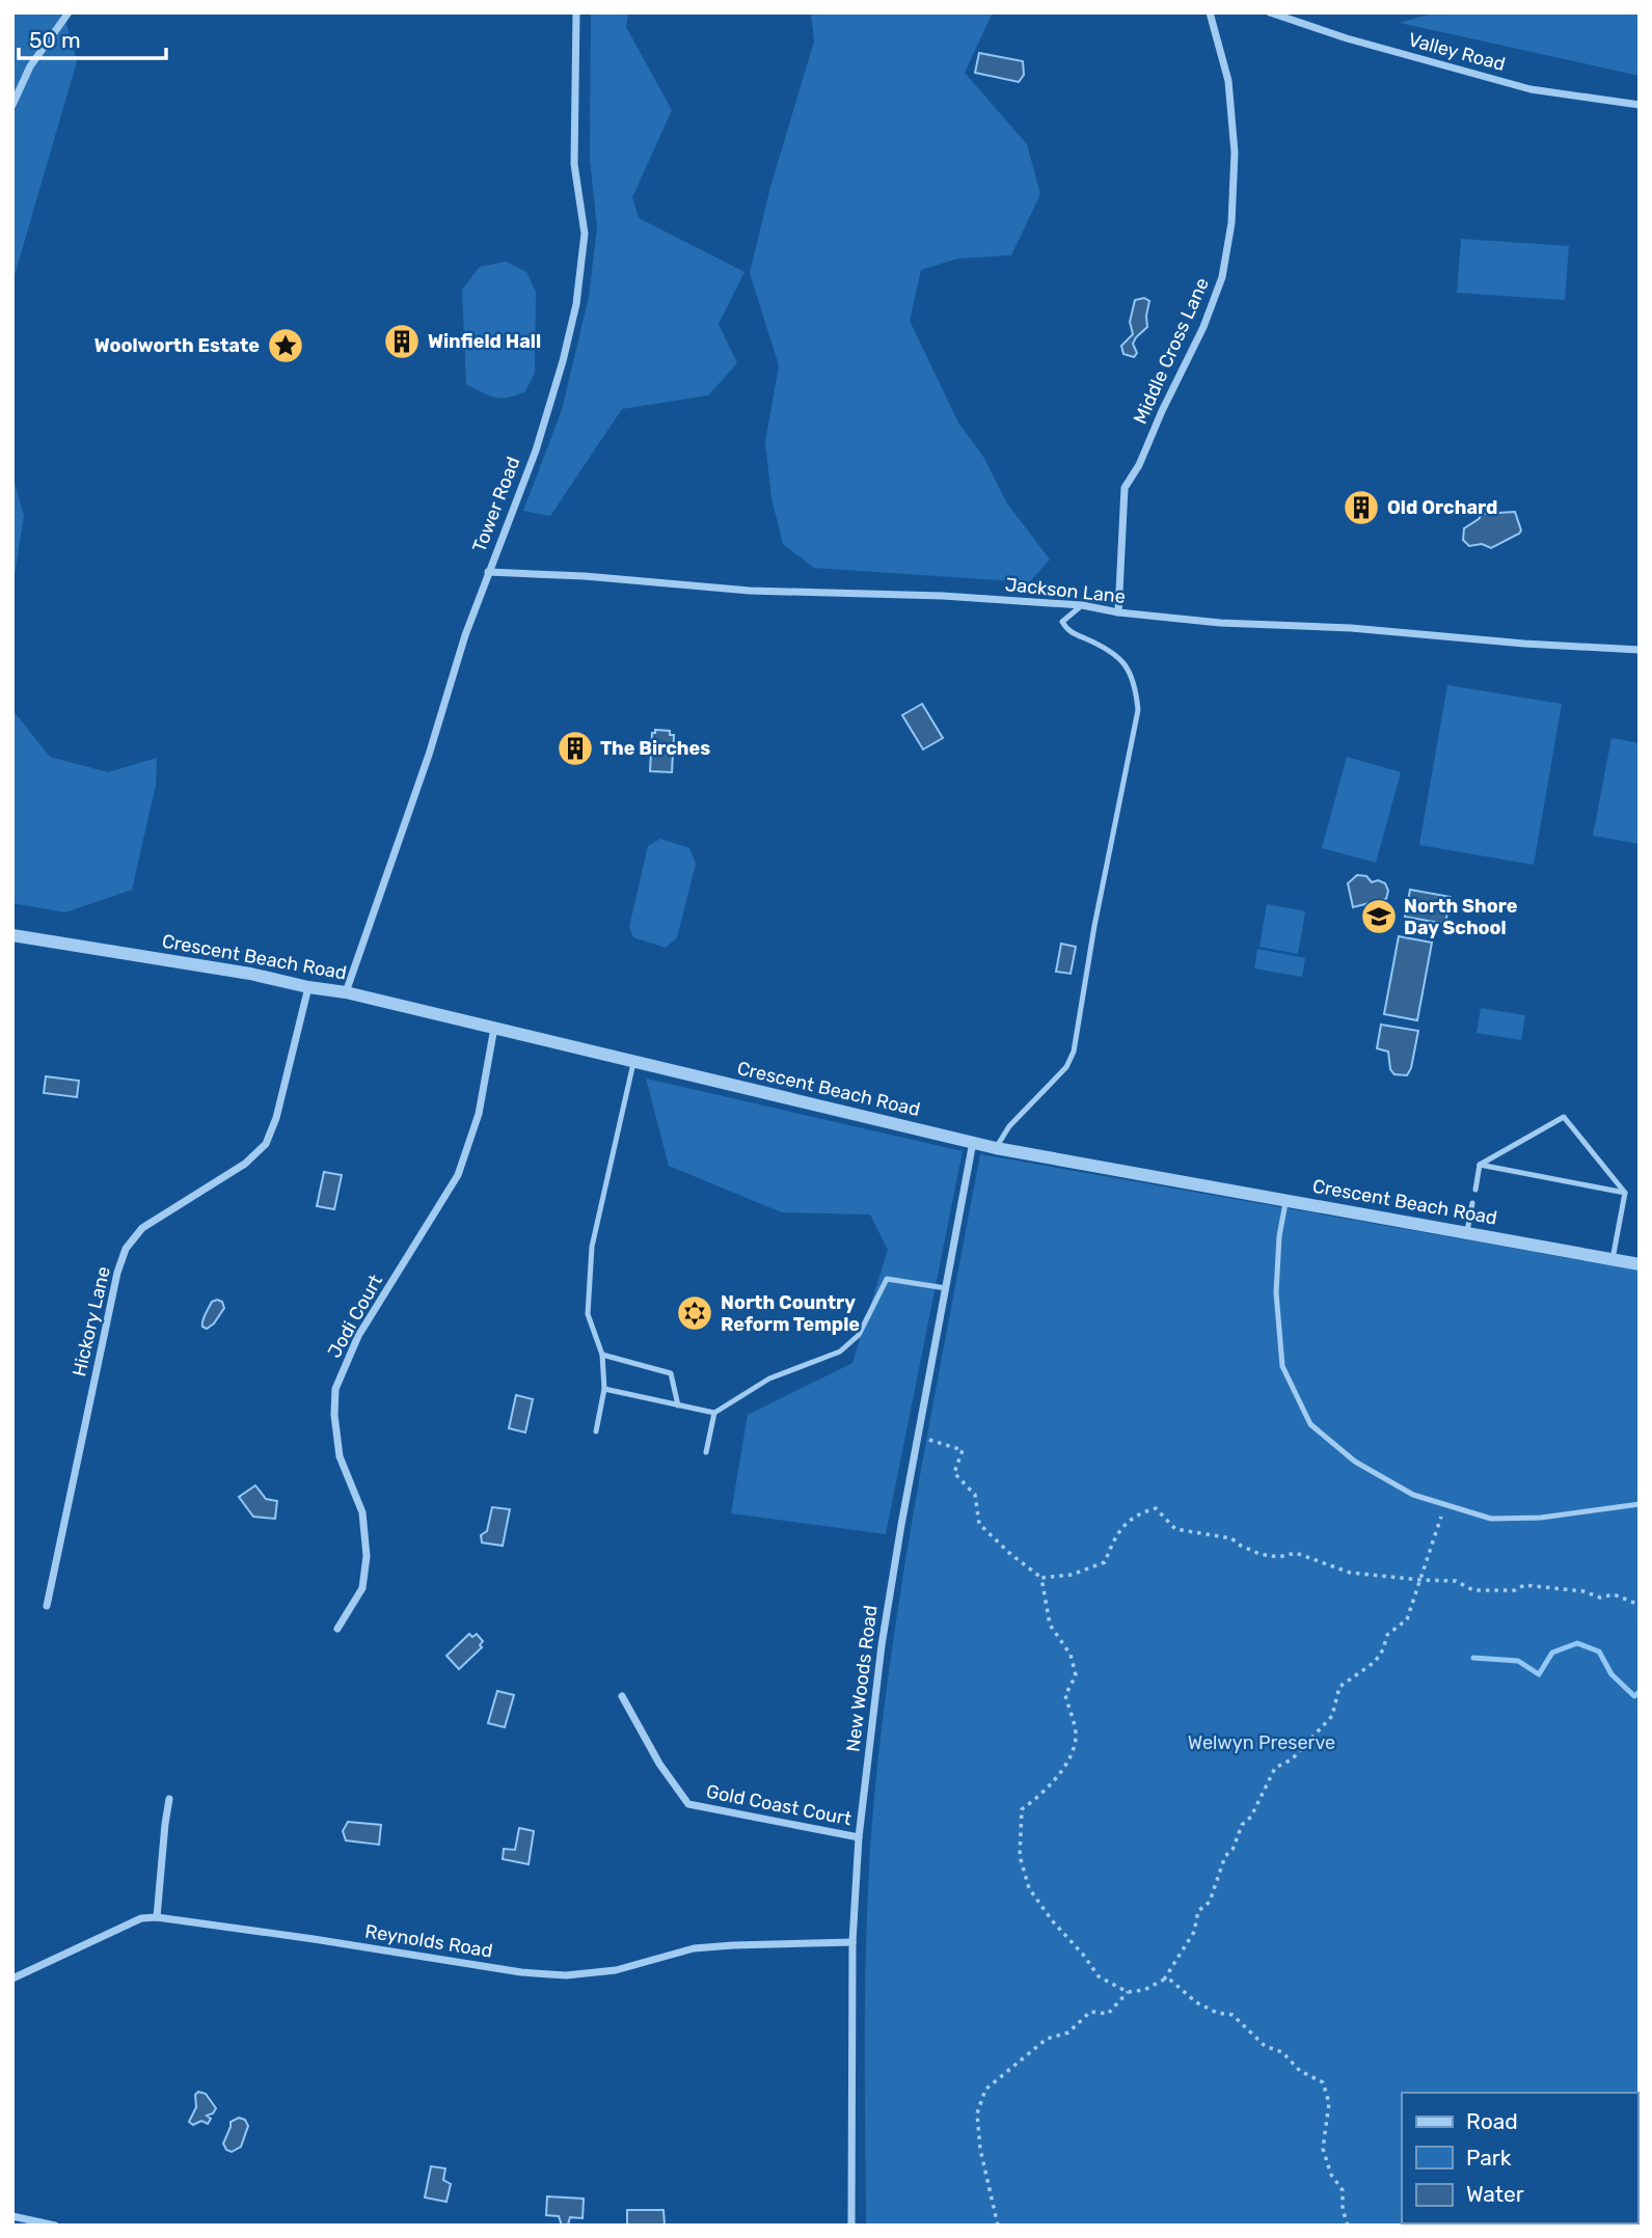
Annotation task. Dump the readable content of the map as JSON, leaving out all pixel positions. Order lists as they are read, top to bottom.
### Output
{
  "streets": {
    "street": [
      "Valley Road",
      "Middle Cross Lane",
      "Tower Road",
      "Jackson Lane",
      "Crescent Beach Road",
      "Jodi Court",
      "Hickory Lane",
      "New Woods Road",
      "Gold Coast Court",
      "Reynolds Road"
    ]
  },
  "crossings": [
    ["Middle Cross Lane", "Jackson Lane"],
    ["Tower Road", "Jackson Lane"],
    ["Tower Road", "Crescent Beach Road"],
    ["Crescent Beach Road", "Jodi Court"],
    ["Crescent Beach Road", "Hickory Lane"],
    ["Crescent Beach Road", "New Woods Road"],
    ["New Woods Road", "Gold Coast Court"],
    ["New Woods Road", "Reynolds Road"]
  ],
  "parks": ["Welwyn Preserve"],
  "places": {
    "building": ["Winfield Hall", "Old Orchard", "The Birches"],
    "place": ["Woolworth Estate"],
    "school or university": ["North Shore Day School"],
    "synagogue": ["North Country Reform Temple"]
  },
  "legend": ["Road", "Park", "Water"],
  "scale_bar": "50 m"
}
